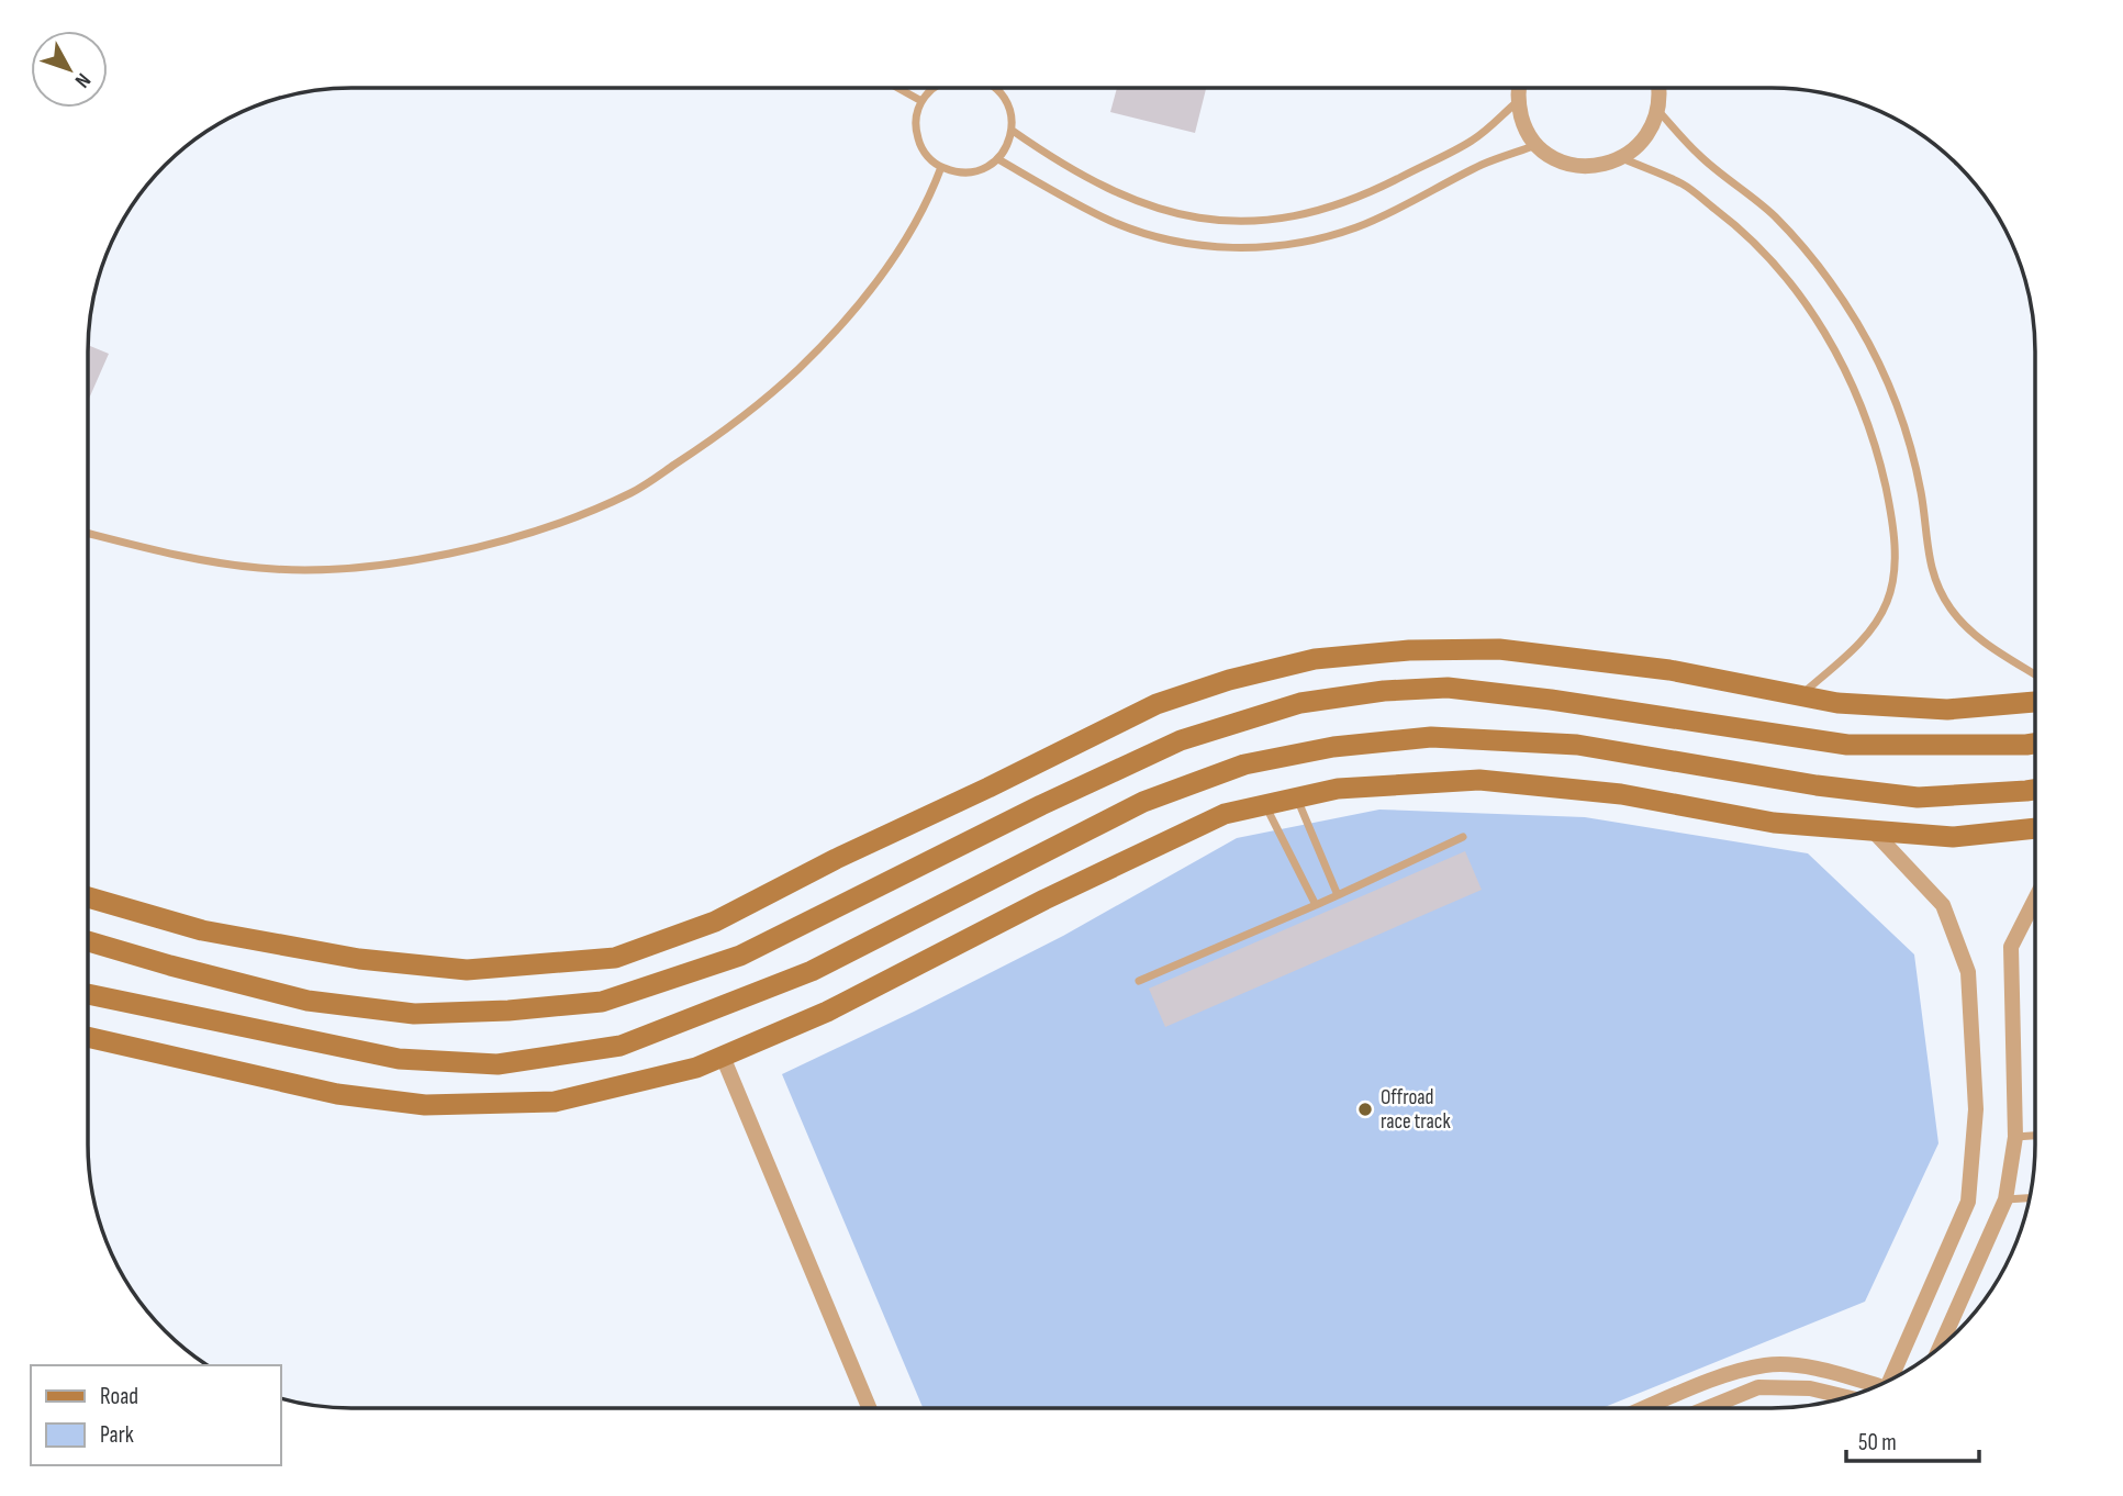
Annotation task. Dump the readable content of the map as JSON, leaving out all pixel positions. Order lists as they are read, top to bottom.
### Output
{
  "places": ["Offroad race track"],
  "legend": ["Road", "Park"],
  "scale_bar": "50 m",
  "north": "bottom right"
}
